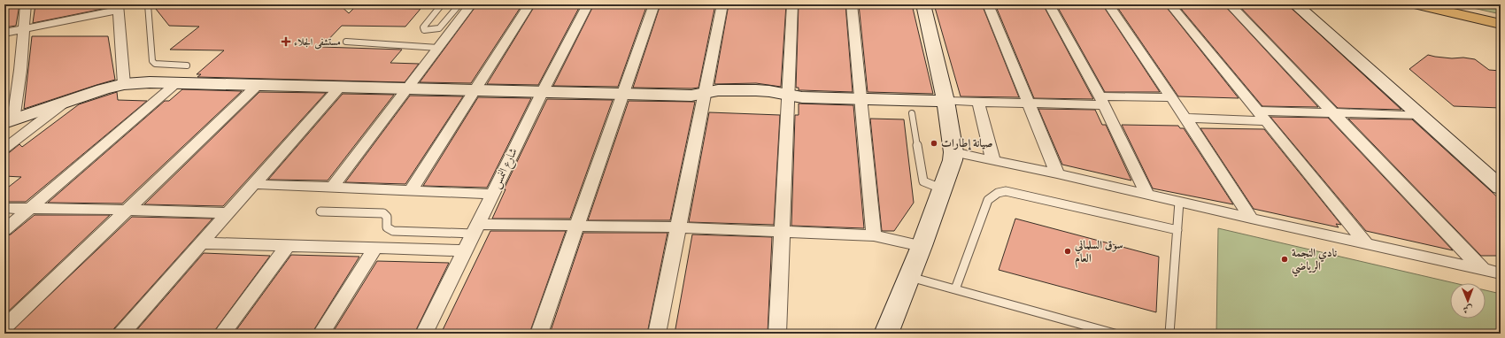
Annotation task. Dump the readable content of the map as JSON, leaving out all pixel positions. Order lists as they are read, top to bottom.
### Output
{
  "streets": {
    "street": ["شارع النمس"]
  },
  "places": {
    "health": ["مستشفى الجلاء"],
    "other": ["صيانة إطارات", "سوق السلماني العام", "نادي النجمة الرياضي"]
  },
  "north": "bottom"
}
